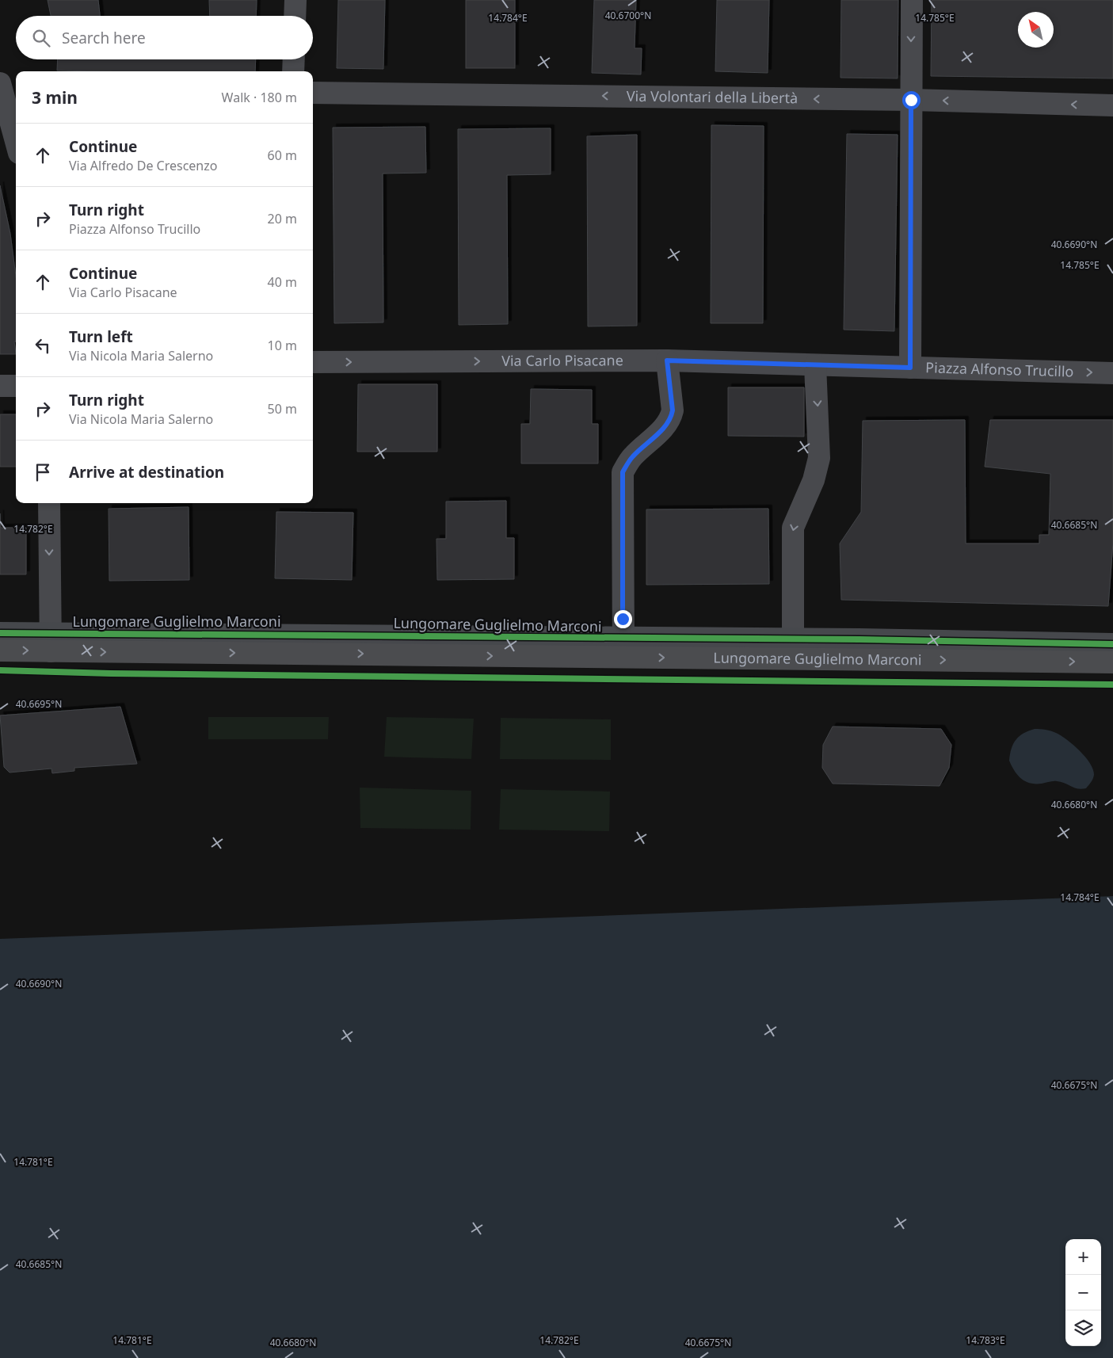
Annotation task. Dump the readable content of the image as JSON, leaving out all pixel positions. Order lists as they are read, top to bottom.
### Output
{
  "streets": {
    "main road": ["Lungomare Guglielmo Marconi"],
    "street": ["Via Volontari della Libertà", "Via Carlo Pisacane", "Piazza Alfonso Trucillo"]
  },
  "crossings": [
    ["Via Carlo Pisacane", "Piazza Alfonso Trucillo"]
  ],
  "one_way": ["Via Volontari della Libertà", "Via Carlo Pisacane", "Piazza Alfonso Trucillo"],
  "north": "top left",
  "page": {
    "search": "Search here",
    "heading": ["3 min", "Walk · 180 m"],
    "list": [
      ["Continue", "Via Alfredo De Crescenzo", "60 m"],
      ["Turn right", "Piazza Alfonso Trucillo", "20 m"],
      ["Continue", "Via Carlo Pisacane", "40 m"],
      ["Turn left", "Via Nicola Maria Salerno", "10 m"],
      ["Turn right", "Via Nicola Maria Salerno", "50 m"],
      "Arrive at destination"
    ],
    "map_buttons": ["+", "−"]
  },
  "coordinates": [
    "40.6700°N",
    "14.784°E",
    "14.785°E",
    "40.6690°N",
    "40.6685°N",
    "14.782°E",
    "40.6695°N",
    "40.6680°N",
    "40.6675°N",
    "14.781°E",
    "14.783°E"
  ]
}
